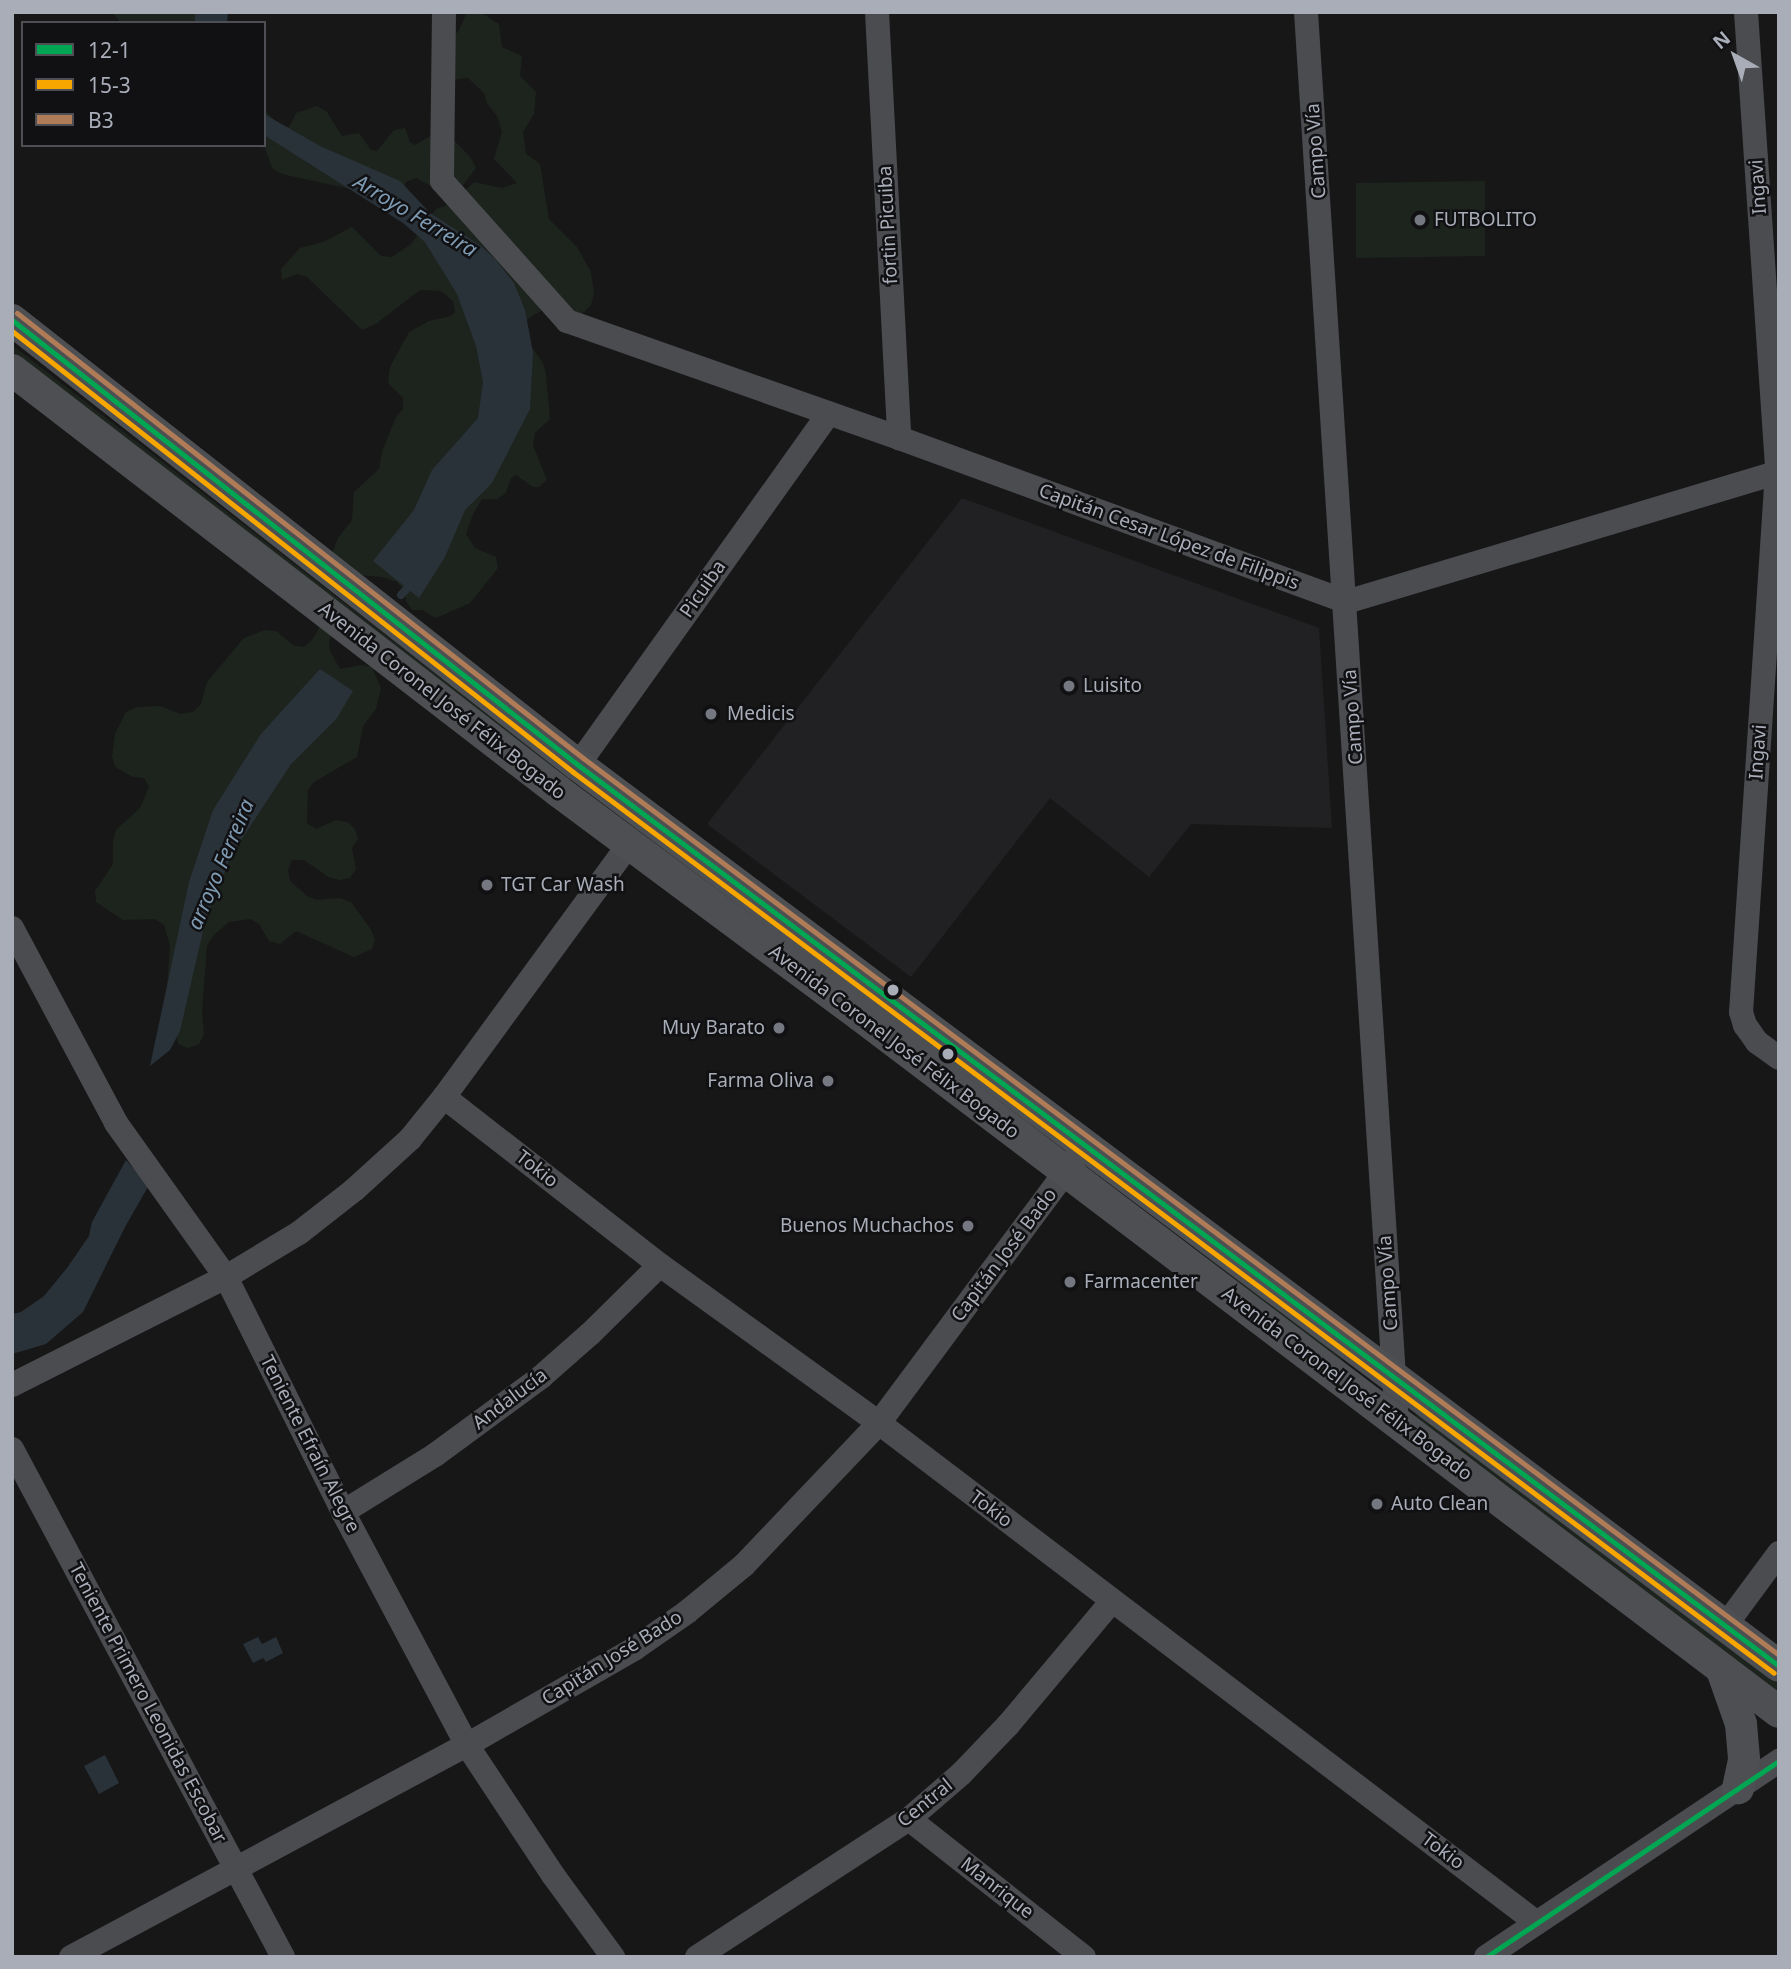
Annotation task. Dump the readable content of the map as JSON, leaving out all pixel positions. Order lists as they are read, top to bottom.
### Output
{
  "streets": {
    "main road": ["Avenida Coronel José Félix Bogado"],
    "street": [
      "Campo Vía",
      "Ingavi",
      "fortin Picuiba",
      "Capitán Cesar López de Filippis",
      "Picuiba",
      "Tokio",
      "Capitán José Bado",
      "Andalucía",
      "Teniente Efraín Alegre",
      "Teniente Primero Leonidas Escobar",
      "Central",
      "Manrique"
    ]
  },
  "crossings": [
    ["Campo Vía", "Capitán Cesar López de Filippis"],
    ["Campo Vía", "Avenida Coronel José Félix Bogado"],
    ["fortin Picuiba", "Capitán Cesar López de Filippis"],
    ["Capitán Cesar López de Filippis", "Picuiba"],
    ["Picuiba", "Avenida Coronel José Félix Bogado"],
    ["Avenida Coronel José Félix Bogado", "Capitán José Bado"],
    ["Tokio", "Capitán José Bado"],
    ["Tokio", "Andalucía"],
    ["Tokio", "Central"],
    ["Capitán José Bado", "Teniente Efraín Alegre"],
    ["Capitán José Bado", "Teniente Primero Leonidas Escobar"],
    ["Andalucía", "Teniente Efraín Alegre"],
    ["Central", "Manrique"]
  ],
  "water": ["Arroyo Ferreira", "arroyo Ferreira"],
  "places": [
    "FUTBOLITO",
    "Luisito",
    "Medicis",
    "TGT Car Wash",
    "Muy Barato",
    "Farma Oliva",
    "Buenos Muchachos",
    "Farmacenter",
    "Auto Clean"
  ],
  "lines": ["transit line B3", "transit line 12-1", "transit line 15-3"],
  "legend": ["12-1", "15-3", "B3"],
  "north": "top left"
}
